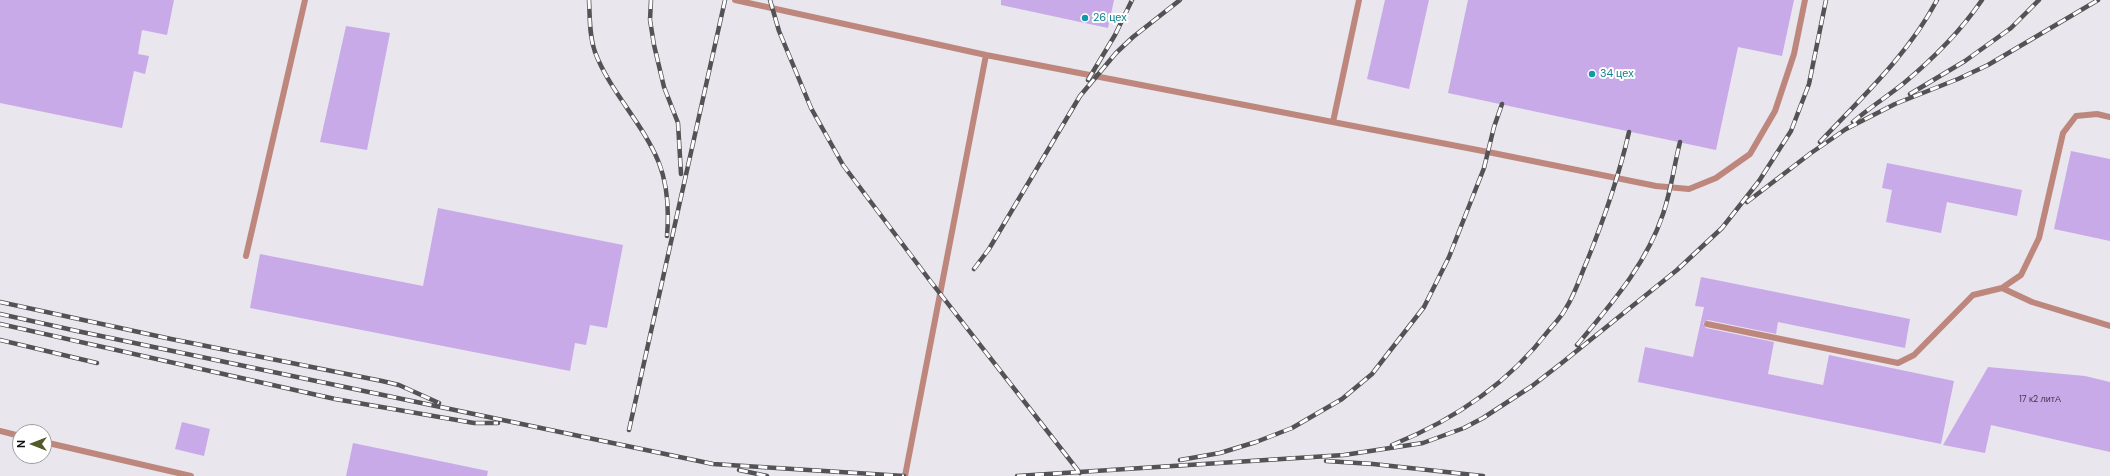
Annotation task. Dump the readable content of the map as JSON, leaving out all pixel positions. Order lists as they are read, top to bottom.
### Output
{
  "places": ["26 цех", "34 цех"],
  "house_numbers": ["17 к2 литА"],
  "north": "left"
}
